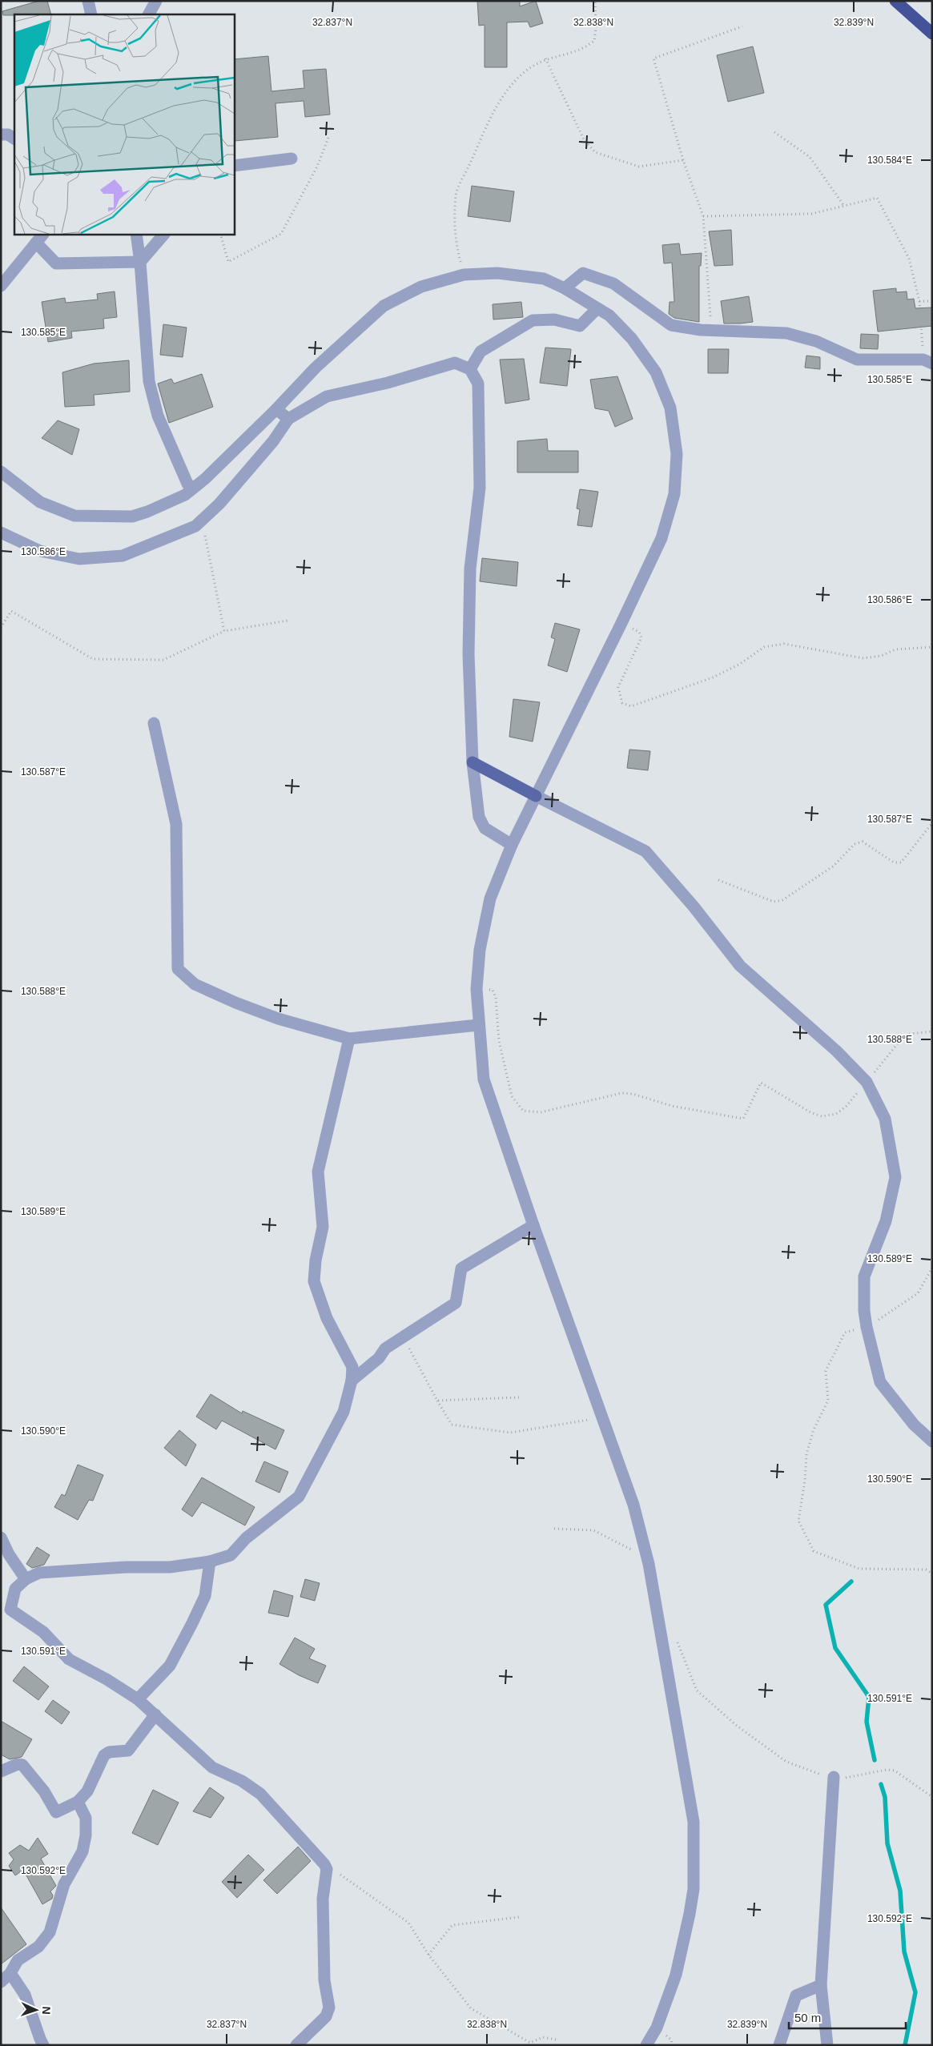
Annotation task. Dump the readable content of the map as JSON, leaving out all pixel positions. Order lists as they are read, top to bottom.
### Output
{
  "scale_bar": "50 m",
  "north": "right",
  "coordinates": [
    "32.837°N",
    "32.838°N",
    "32.839°N",
    "130.584°E",
    "130.585°E",
    "130.586°E",
    "130.587°E",
    "130.588°E",
    "130.589°E",
    "130.590°E",
    "130.591°E",
    "130.592°E"
  ]
}
